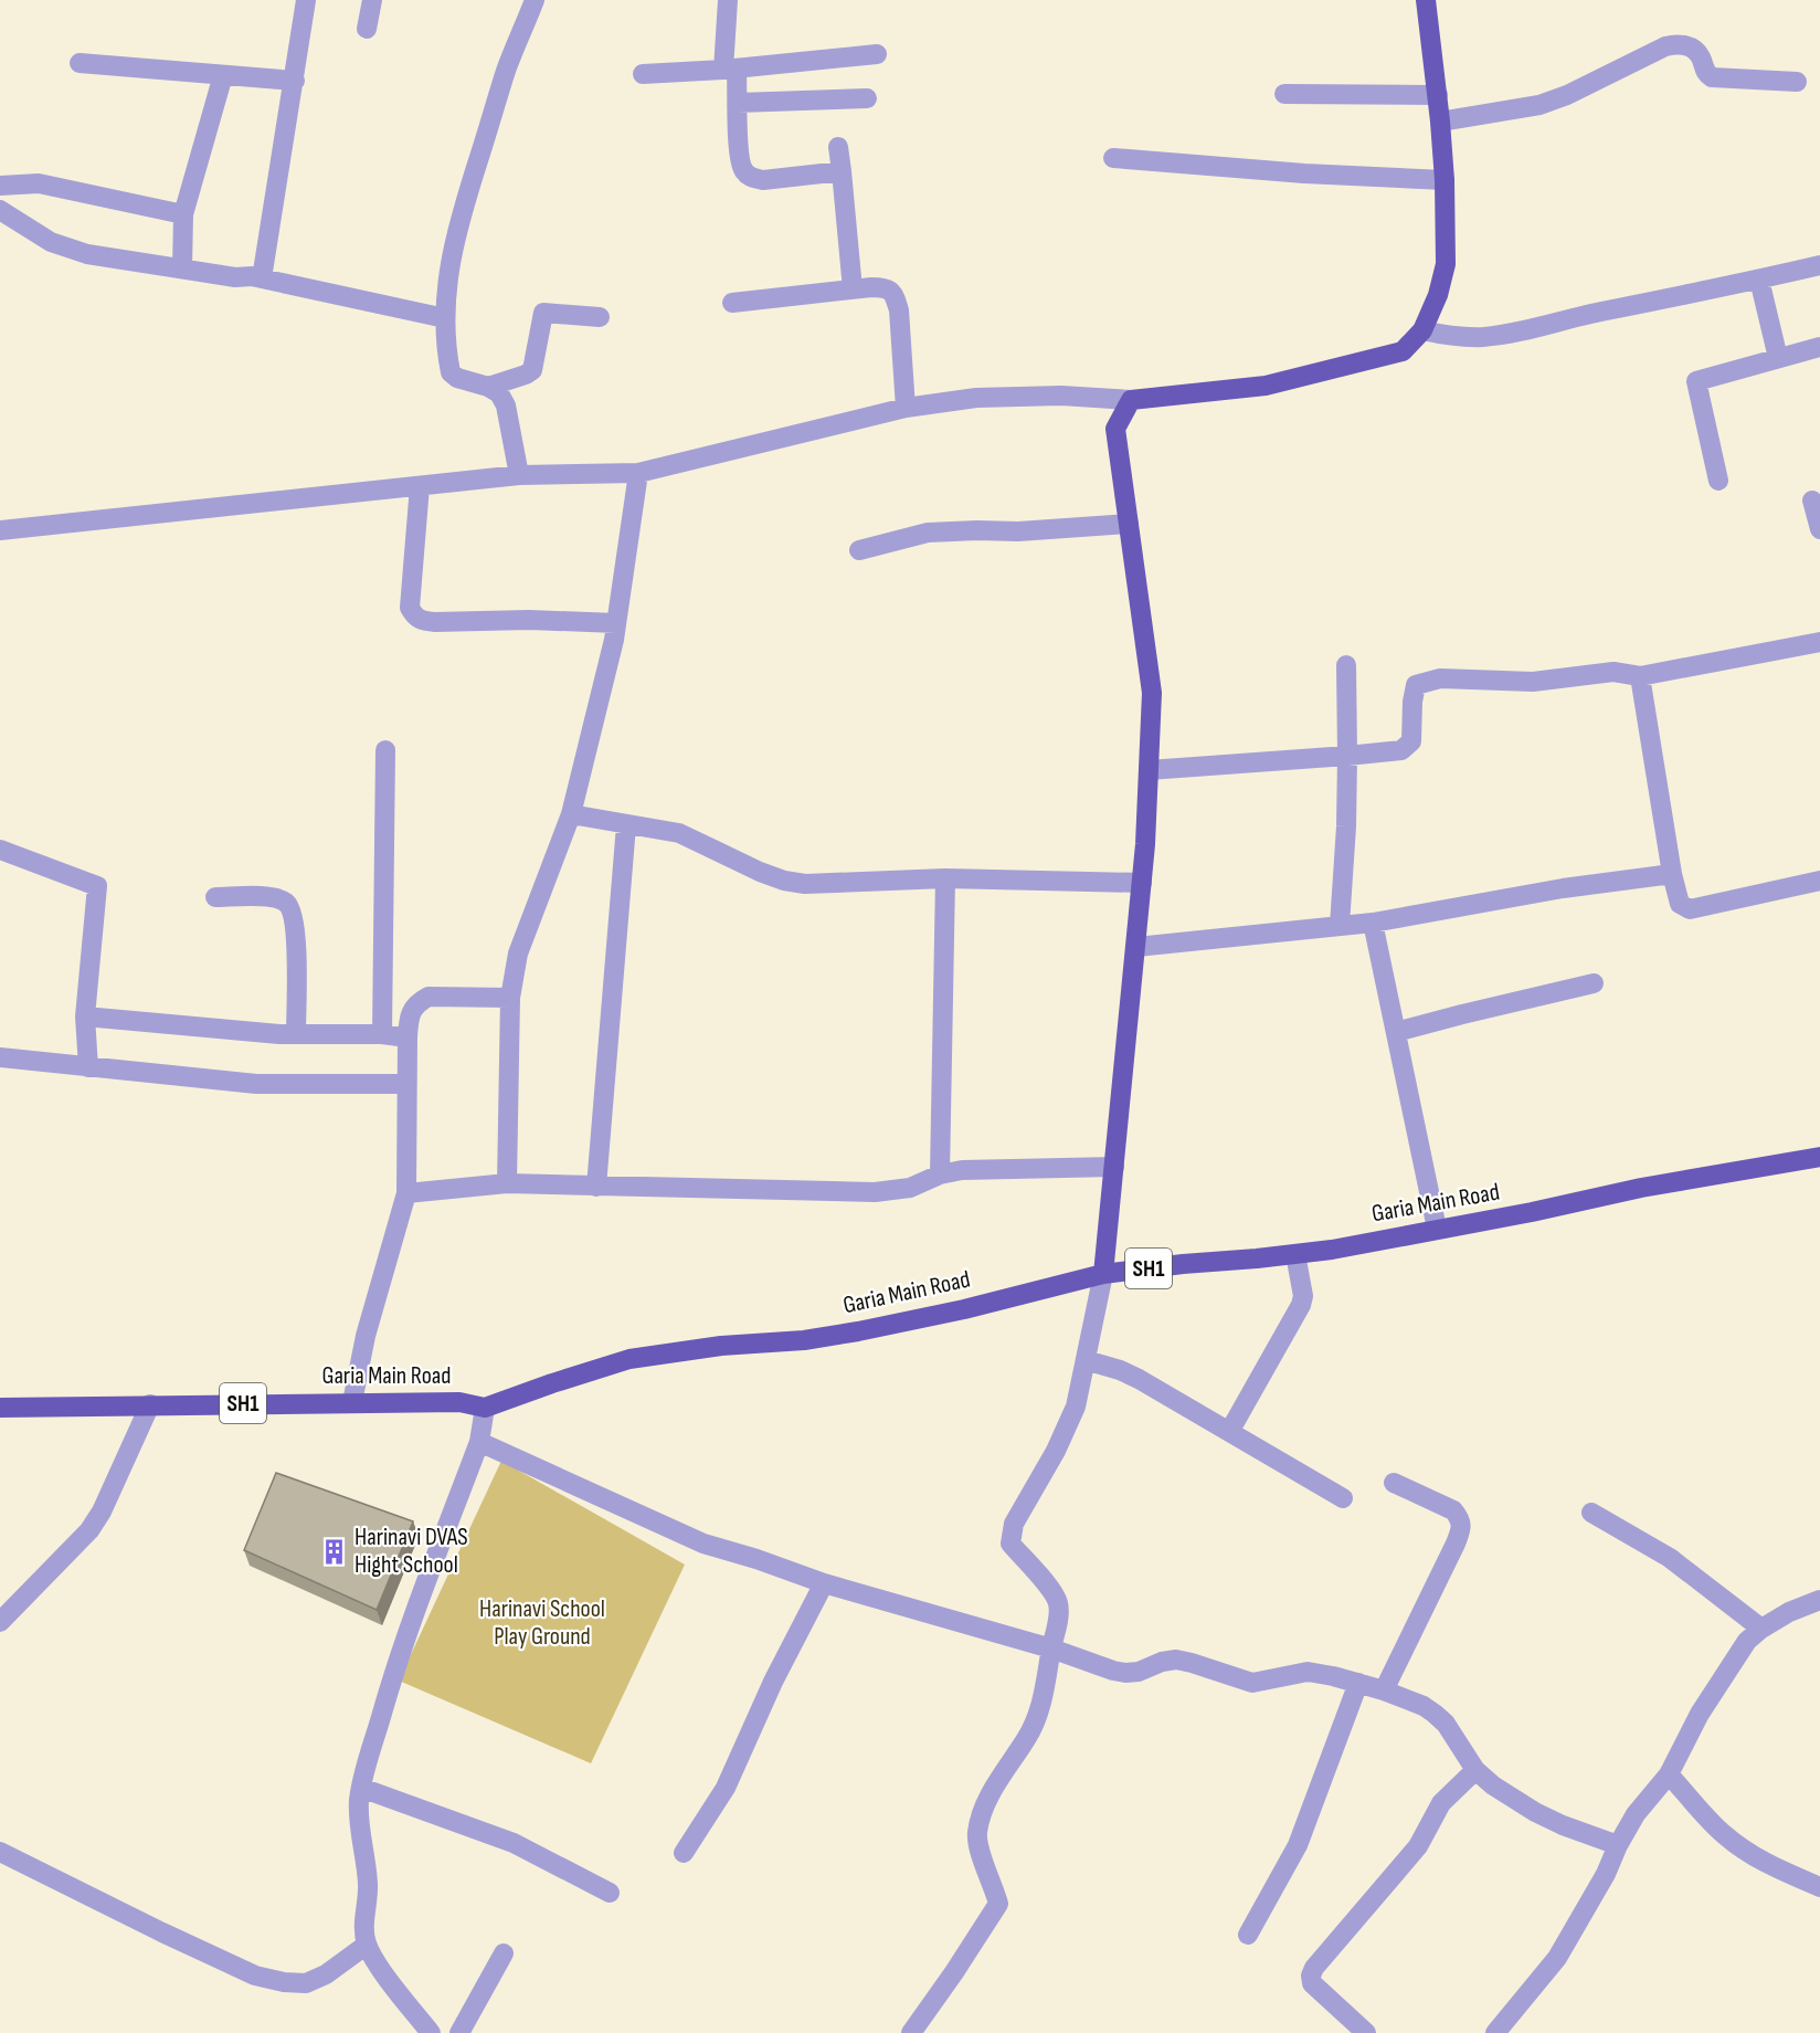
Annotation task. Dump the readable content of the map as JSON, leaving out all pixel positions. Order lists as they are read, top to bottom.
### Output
{
  "streets": {
    "main road": ["Garia Main Road", "SH1"]
  },
  "parks": ["Harinavi School Play Ground"],
  "places": {
    "building": ["Harinavi DVAS Hight School"]
  }
}
